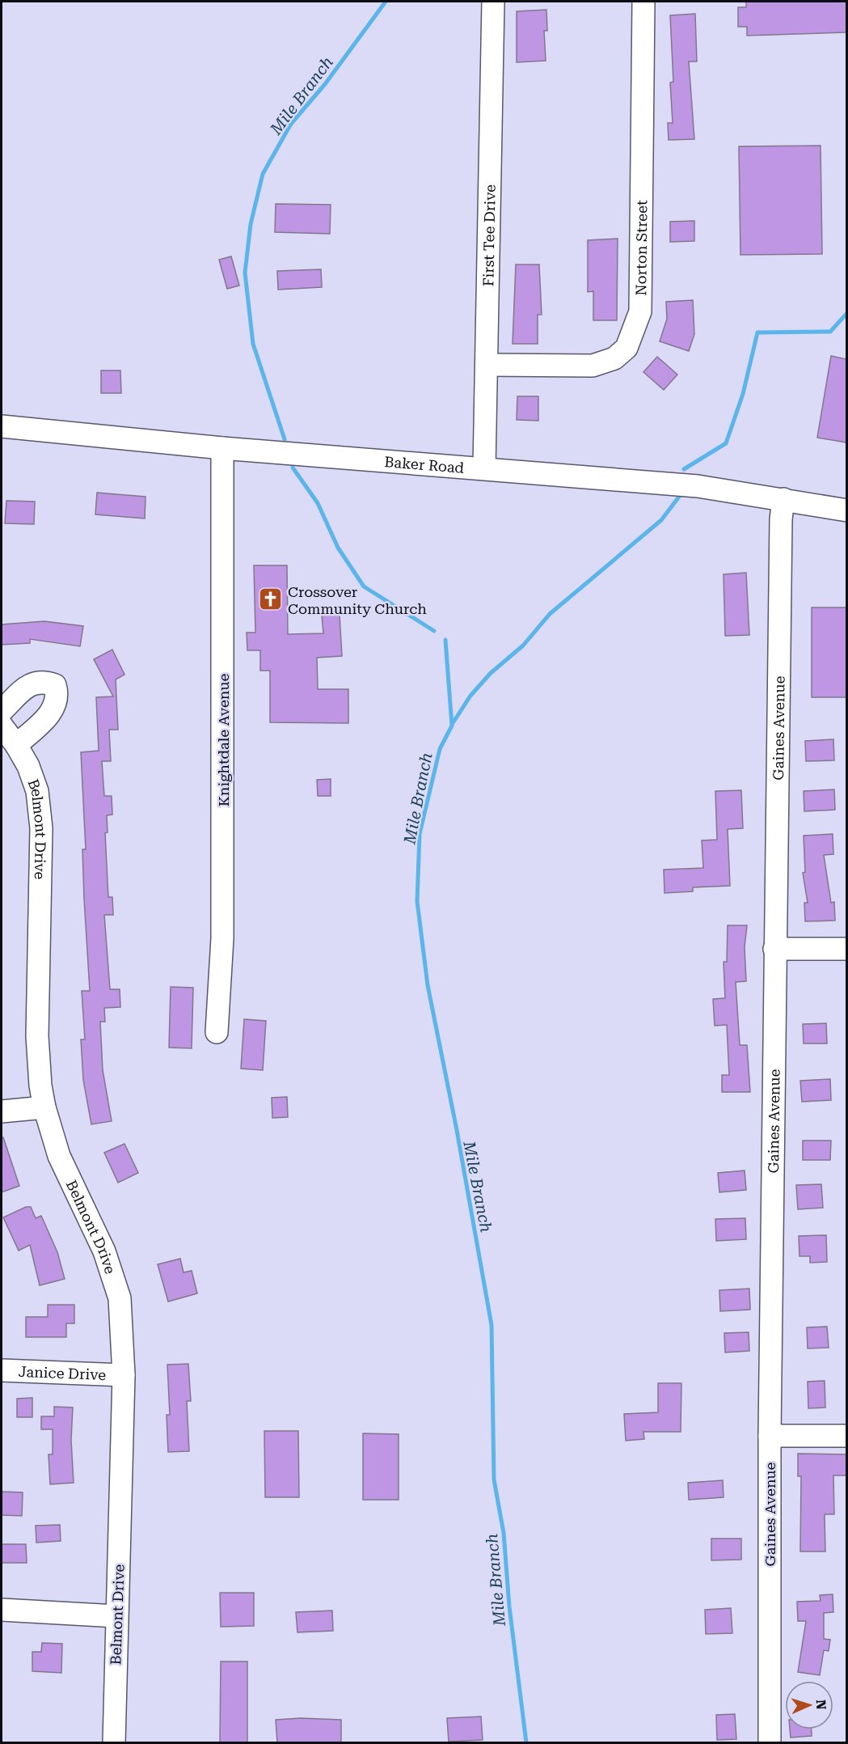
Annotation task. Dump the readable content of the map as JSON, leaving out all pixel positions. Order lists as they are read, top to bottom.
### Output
{
  "streets": {
    "street": [
      "First Tee Drive",
      "Norton Street",
      "Baker Road",
      "Gaines Avenue",
      "Knightdale Avenue",
      "Belmont Drive",
      "Janice Drive"
    ]
  },
  "crossings": [
    ["First Tee Drive", "Norton Street"],
    ["First Tee Drive", "Baker Road"],
    ["Baker Road", "Gaines Avenue"],
    ["Baker Road", "Knightdale Avenue"],
    ["Belmont Drive", "Janice Drive"]
  ],
  "water": ["Mile Branch"],
  "places": {
    "church": ["Crossover Community Church"]
  },
  "north": "right"
}
